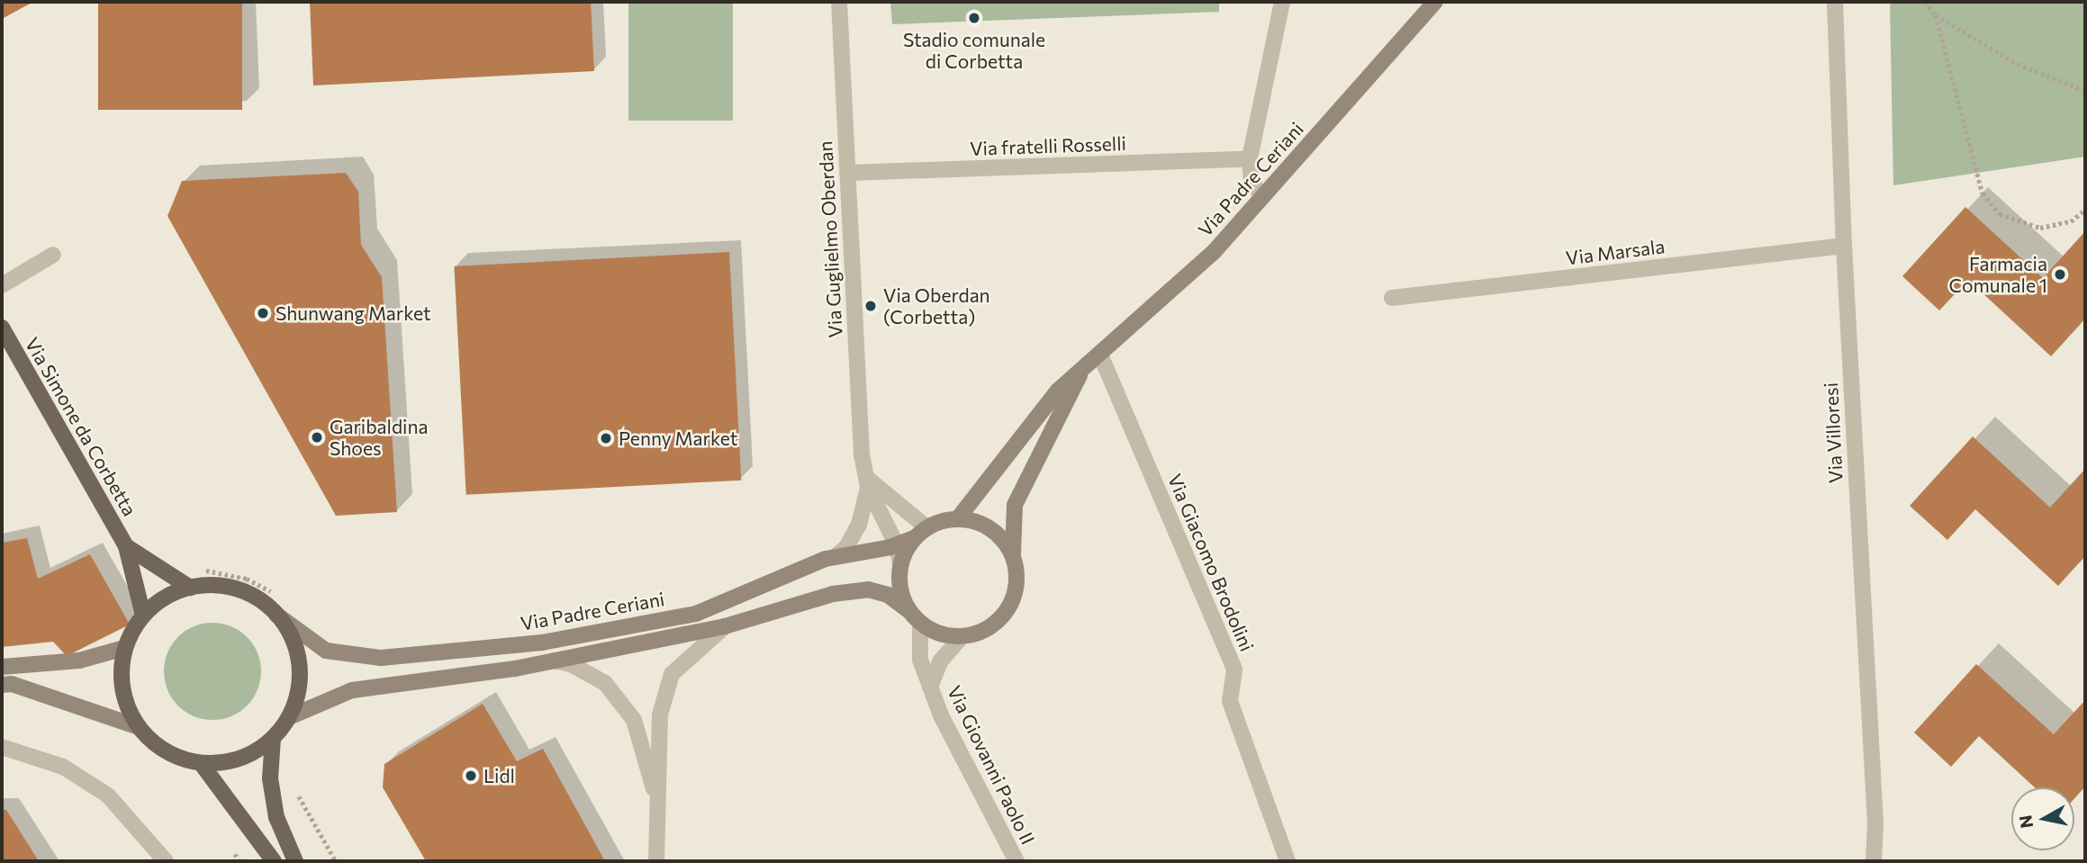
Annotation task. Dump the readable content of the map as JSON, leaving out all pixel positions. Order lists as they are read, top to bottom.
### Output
{
  "streets": {
    "main road": ["Via Simone da Corbetta"],
    "street": [
      "Via fratelli Rosselli",
      "Via Padre Ceriani",
      "Via Guglielmo Oberdan",
      "Via Marsala",
      "Via Villoresi",
      "Via Giacomo Brodolini",
      "Via Giovanni Paolo II"
    ]
  },
  "crossings": [
    ["Via fratelli Rosselli", "Via Guglielmo Oberdan"],
    ["Via Padre Ceriani", "Via Guglielmo Oberdan"],
    ["Via Padre Ceriani", "Via Simone da Corbetta"],
    ["Via Padre Ceriani", "Via Giacomo Brodolini"],
    ["Via Padre Ceriani", "Via Giovanni Paolo II"],
    ["Via Guglielmo Oberdan", "Via Giovanni Paolo II"],
    ["Via Marsala", "Via Villoresi"]
  ],
  "places": [
    "Stadio comunale di Corbetta",
    "Farmacia Comunale 1",
    "Via Oberdan (Corbetta)",
    "Shunwang Market",
    "Garibaldina Shoes",
    "Penny Market",
    "Lidl"
  ],
  "north": "left"
}
